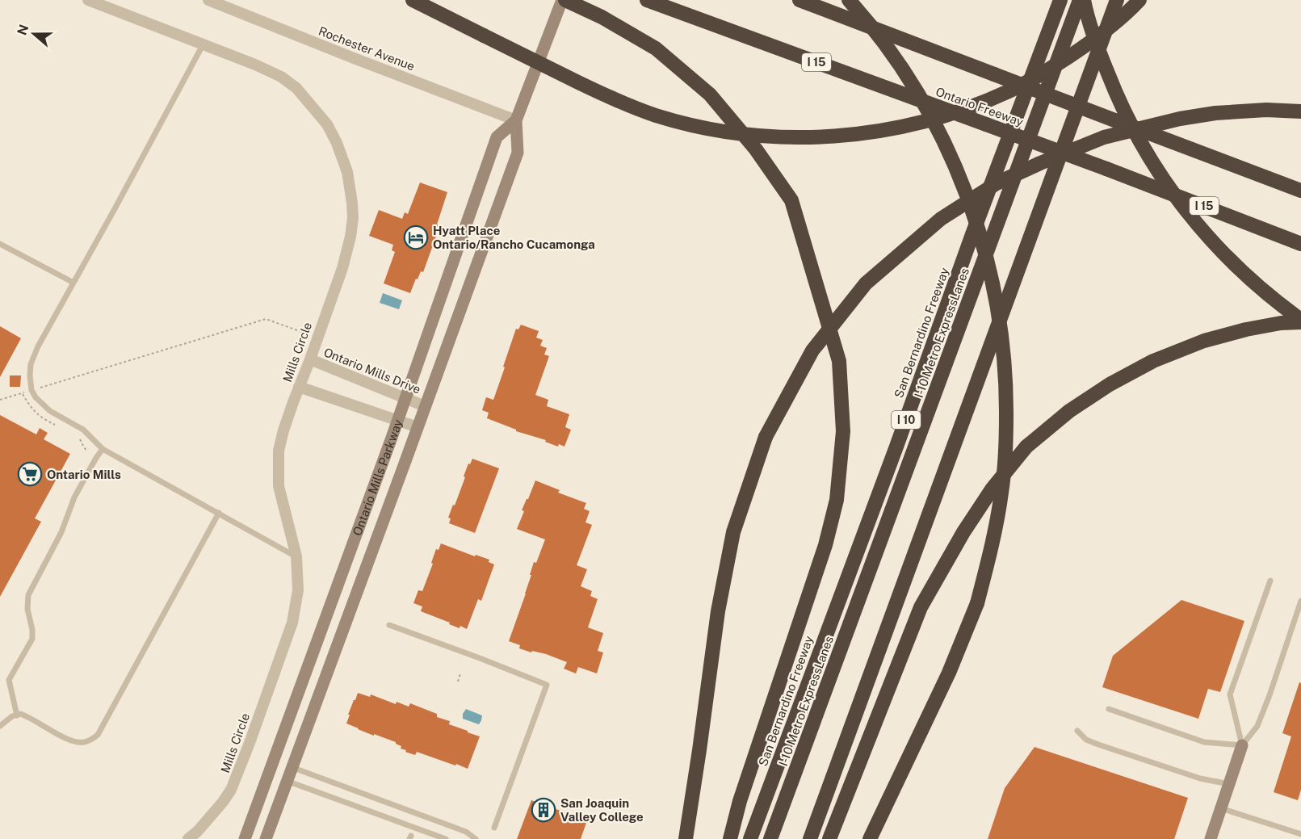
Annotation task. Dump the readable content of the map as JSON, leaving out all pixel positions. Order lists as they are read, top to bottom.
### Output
{
  "streets": {
    "highway": [
      "I 15",
      "Ontario Freeway",
      "San Bernardino Freeway",
      "I-10 Metro ExpressLanes",
      "I 10"
    ],
    "main road": ["Ontario Mills Parkway"],
    "street": ["Rochester Avenue", "Mills Circle", "Ontario Mills Drive"]
  },
  "crossings": [
    ["Rochester Avenue", "Ontario Mills Parkway"],
    ["Mills Circle", "Ontario Mills Drive"],
    ["Ontario Mills Drive", "Ontario Mills Parkway"]
  ],
  "places": {
    "hotel": ["Hyatt Place Ontario/Rancho Cucamonga"],
    "supermarket": ["Ontario Mills"],
    "building": ["San Joaquin Valley College"]
  },
  "north": "left"
}
